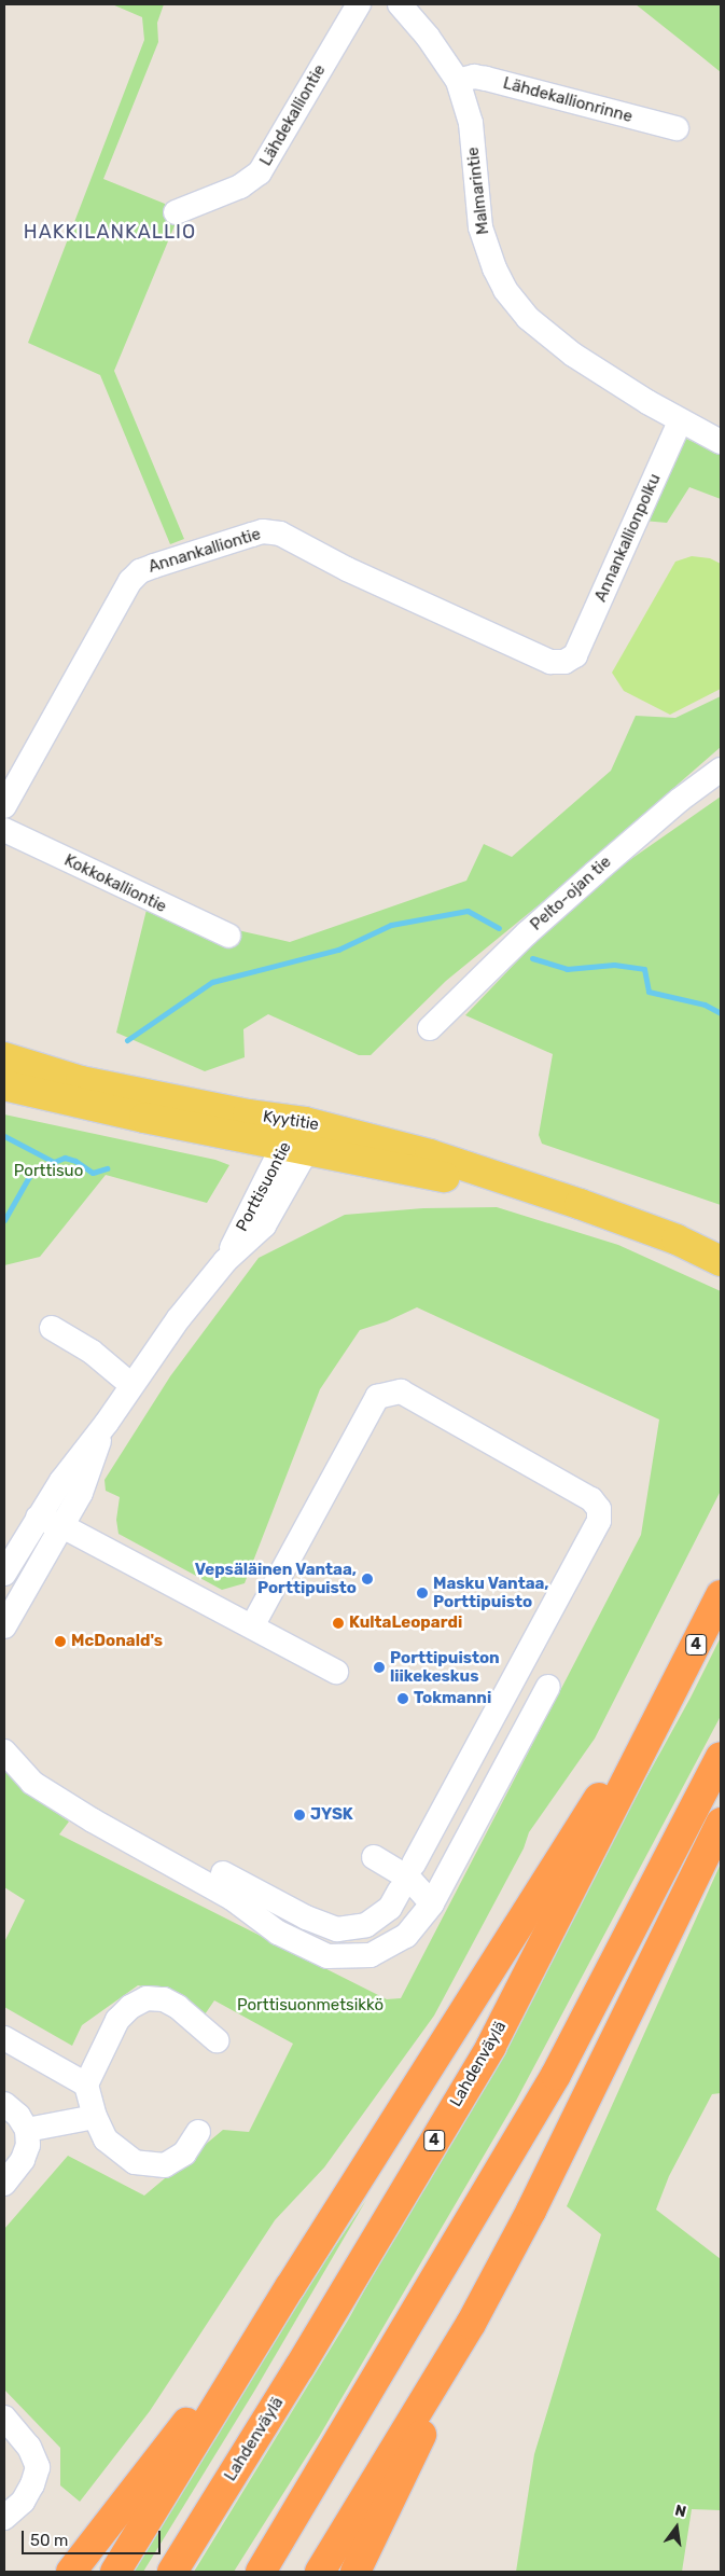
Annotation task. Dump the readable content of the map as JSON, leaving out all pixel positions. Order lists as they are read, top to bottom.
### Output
{
  "streets": {
    "highway": ["4", "Lahdenväylä"],
    "main road": ["Kyytitie"],
    "street": [
      "Lähdekallionrinne",
      "Lähdekalliontie",
      "Malmarintie",
      "Annankallionpolku",
      "Annankalliontie",
      "Kokkokalliontie",
      "Pelto-ojan tie",
      "Porttisuontie"
    ]
  },
  "crossings": [
    ["Lähdekallionrinne", "Malmarintie"],
    ["Malmarintie", "Annankallionpolku"],
    ["Annankallionpolku", "Annankalliontie"],
    ["Kyytitie", "Porttisuontie"]
  ],
  "districts": ["HAKKILANKALLIO"],
  "parks": ["Porttisuo", "Porttisuonmetsikkö"],
  "places": [
    "Vepsäläinen Vantaa, Porttipuisto",
    "Masku Vantaa, Porttipuisto",
    "KultaLeopardi",
    "McDonald's",
    "Porttipuiston liikekeskus",
    "Tokmanni",
    "JYSK"
  ],
  "scale_bar": "50 m",
  "north": "top"
}
